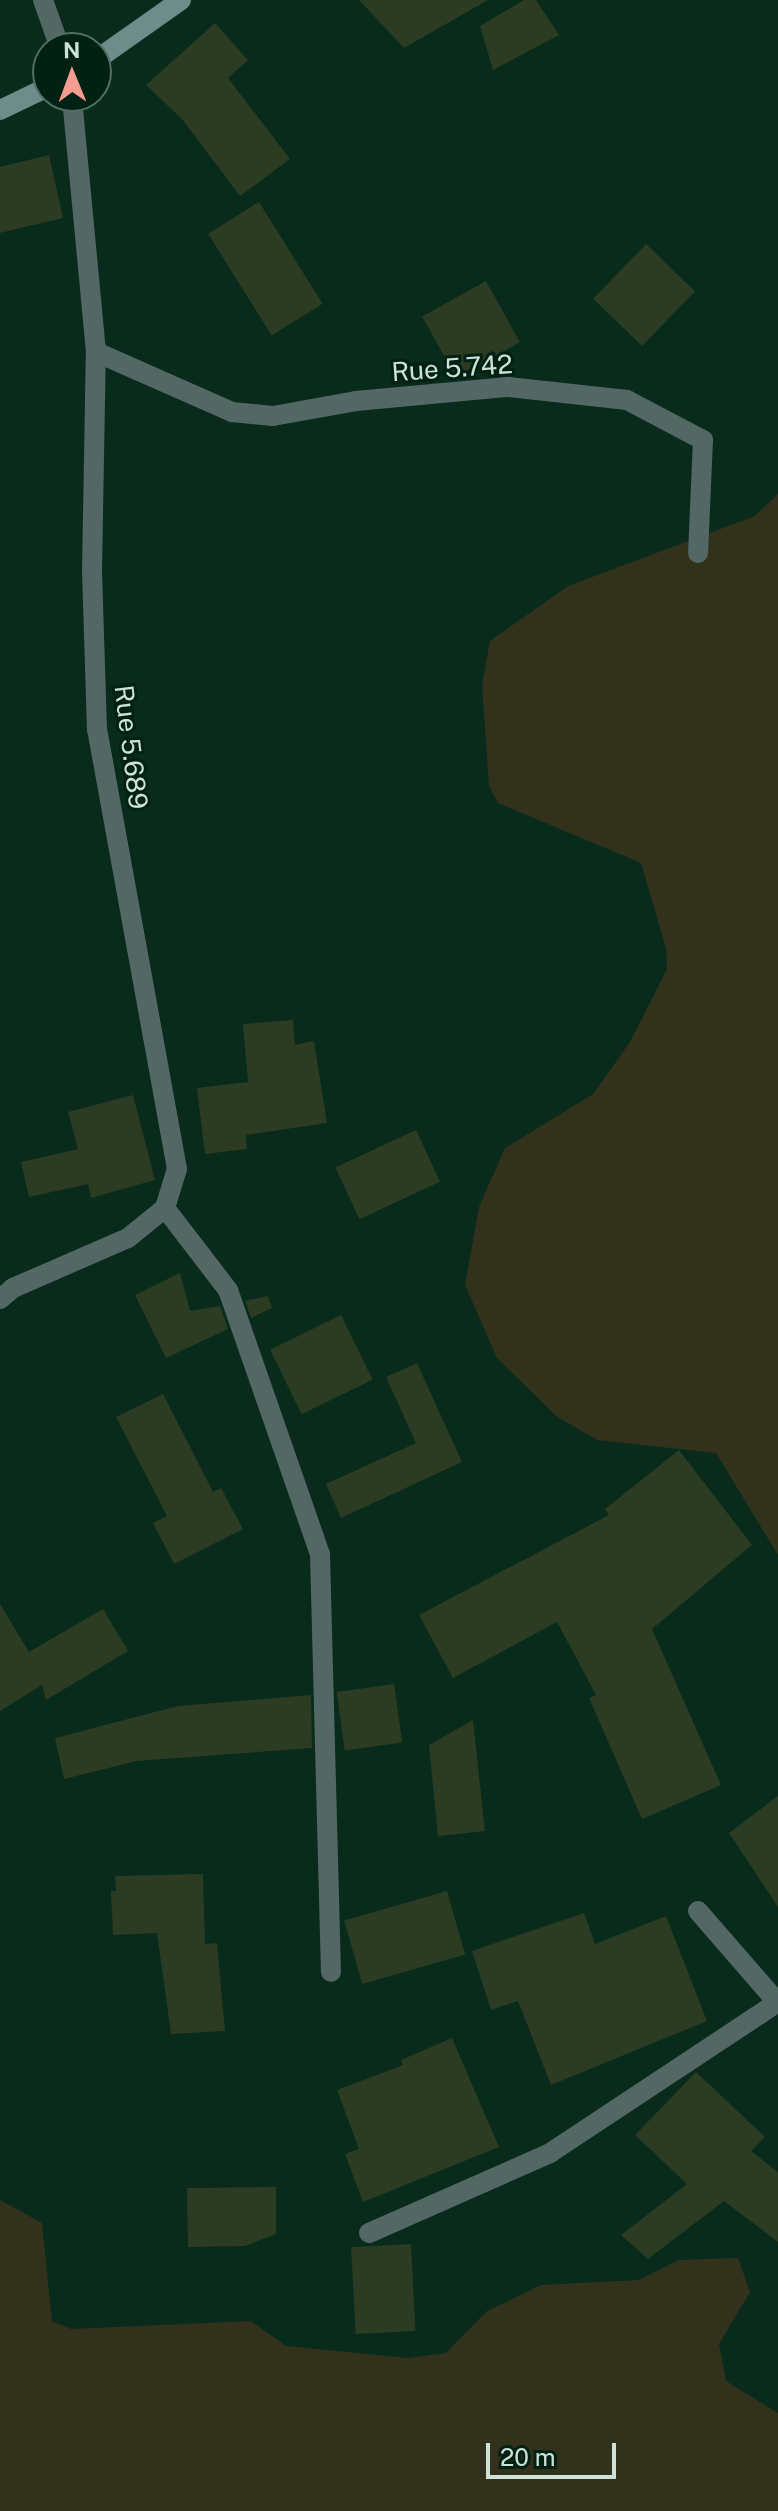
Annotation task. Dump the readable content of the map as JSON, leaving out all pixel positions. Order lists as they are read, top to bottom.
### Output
{
  "streets": {
    "street": ["Rue 5.742", "Rue 5.689"]
  },
  "crossings": [
    ["Rue 5.742", "Rue 5.689"]
  ],
  "scale_bar": "20 m",
  "north": "top"
}
